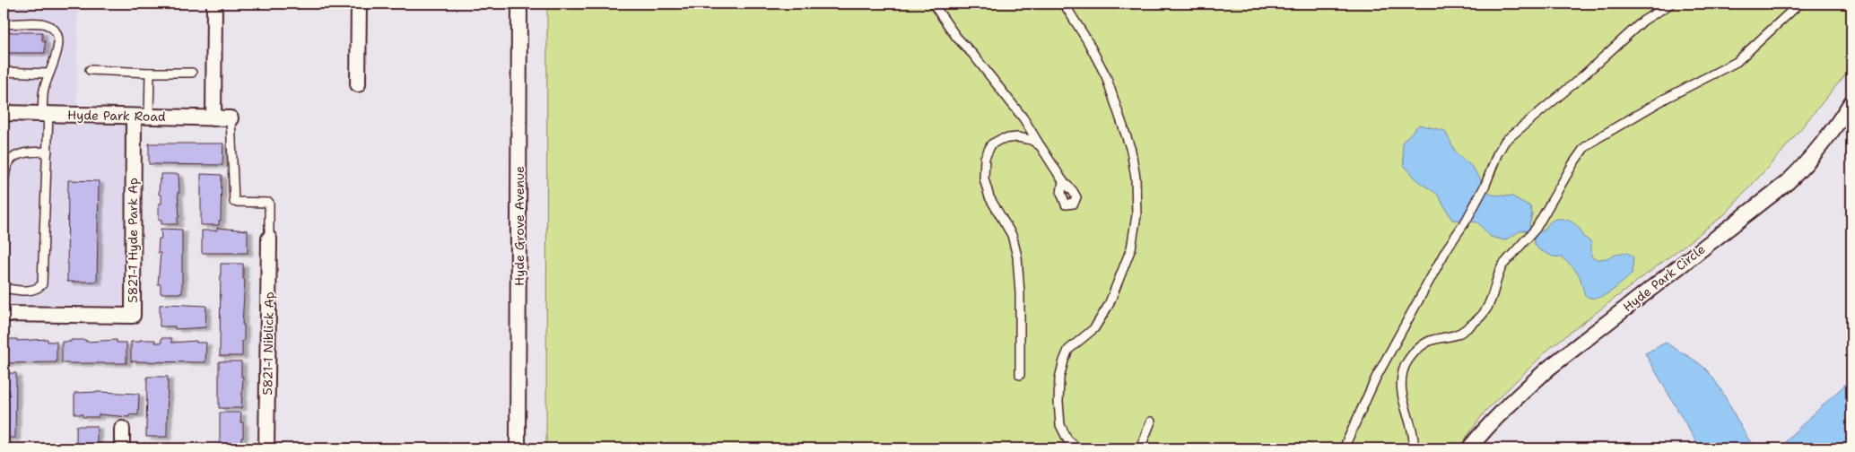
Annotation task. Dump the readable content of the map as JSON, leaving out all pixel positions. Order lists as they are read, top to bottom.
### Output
{
  "streets": {
    "street": [
      "Hyde Park Road",
      "Hyde Grove Avenue",
      "5821-1 Hyde Park Ap",
      "Hyde Park Circle",
      "5821-1 Niblick Ap"
    ]
  },
  "crossings": [
    ["Hyde Park Road", "5821-1 Hyde Park Ap"]
  ]
}
